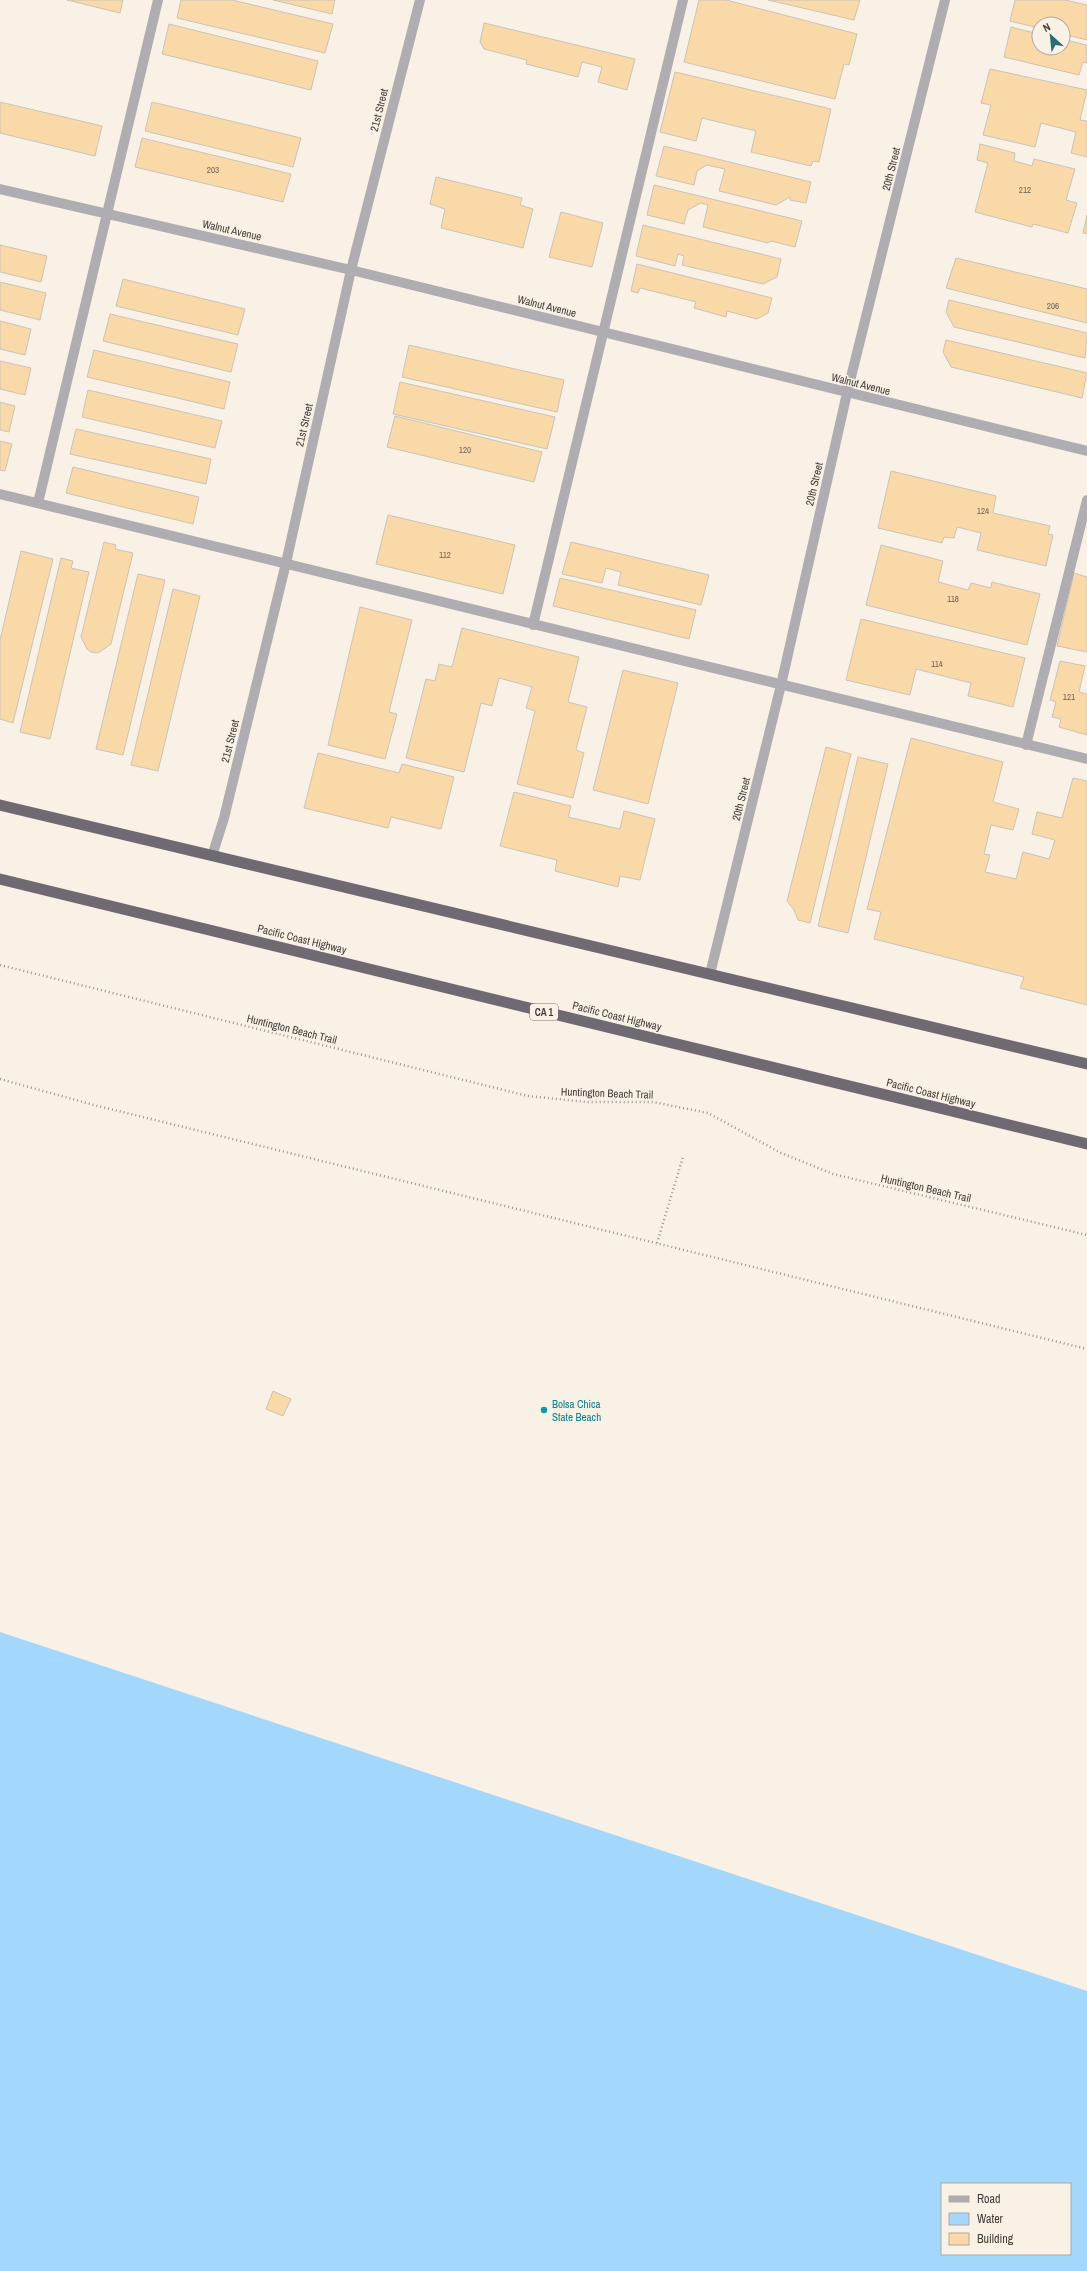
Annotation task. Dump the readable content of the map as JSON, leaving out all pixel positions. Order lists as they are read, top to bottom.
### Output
{
  "streets": {
    "highway": ["Pacific Coast Highway", "CA 1"],
    "street": ["21st Street", "20th Street", "Walnut Avenue"],
    "path": ["Huntington Beach Trail"]
  },
  "crossings": [
    ["21st Street", "Walnut Avenue"],
    ["20th Street", "Walnut Avenue"]
  ],
  "places": ["Bolsa Chica State Beach"],
  "house_numbers": [
    "203",
    "212",
    "206",
    "120",
    "124",
    "112",
    "118",
    "114",
    "121"
  ],
  "legend": ["Road", "Water", "Building"],
  "north": "top left"
}
